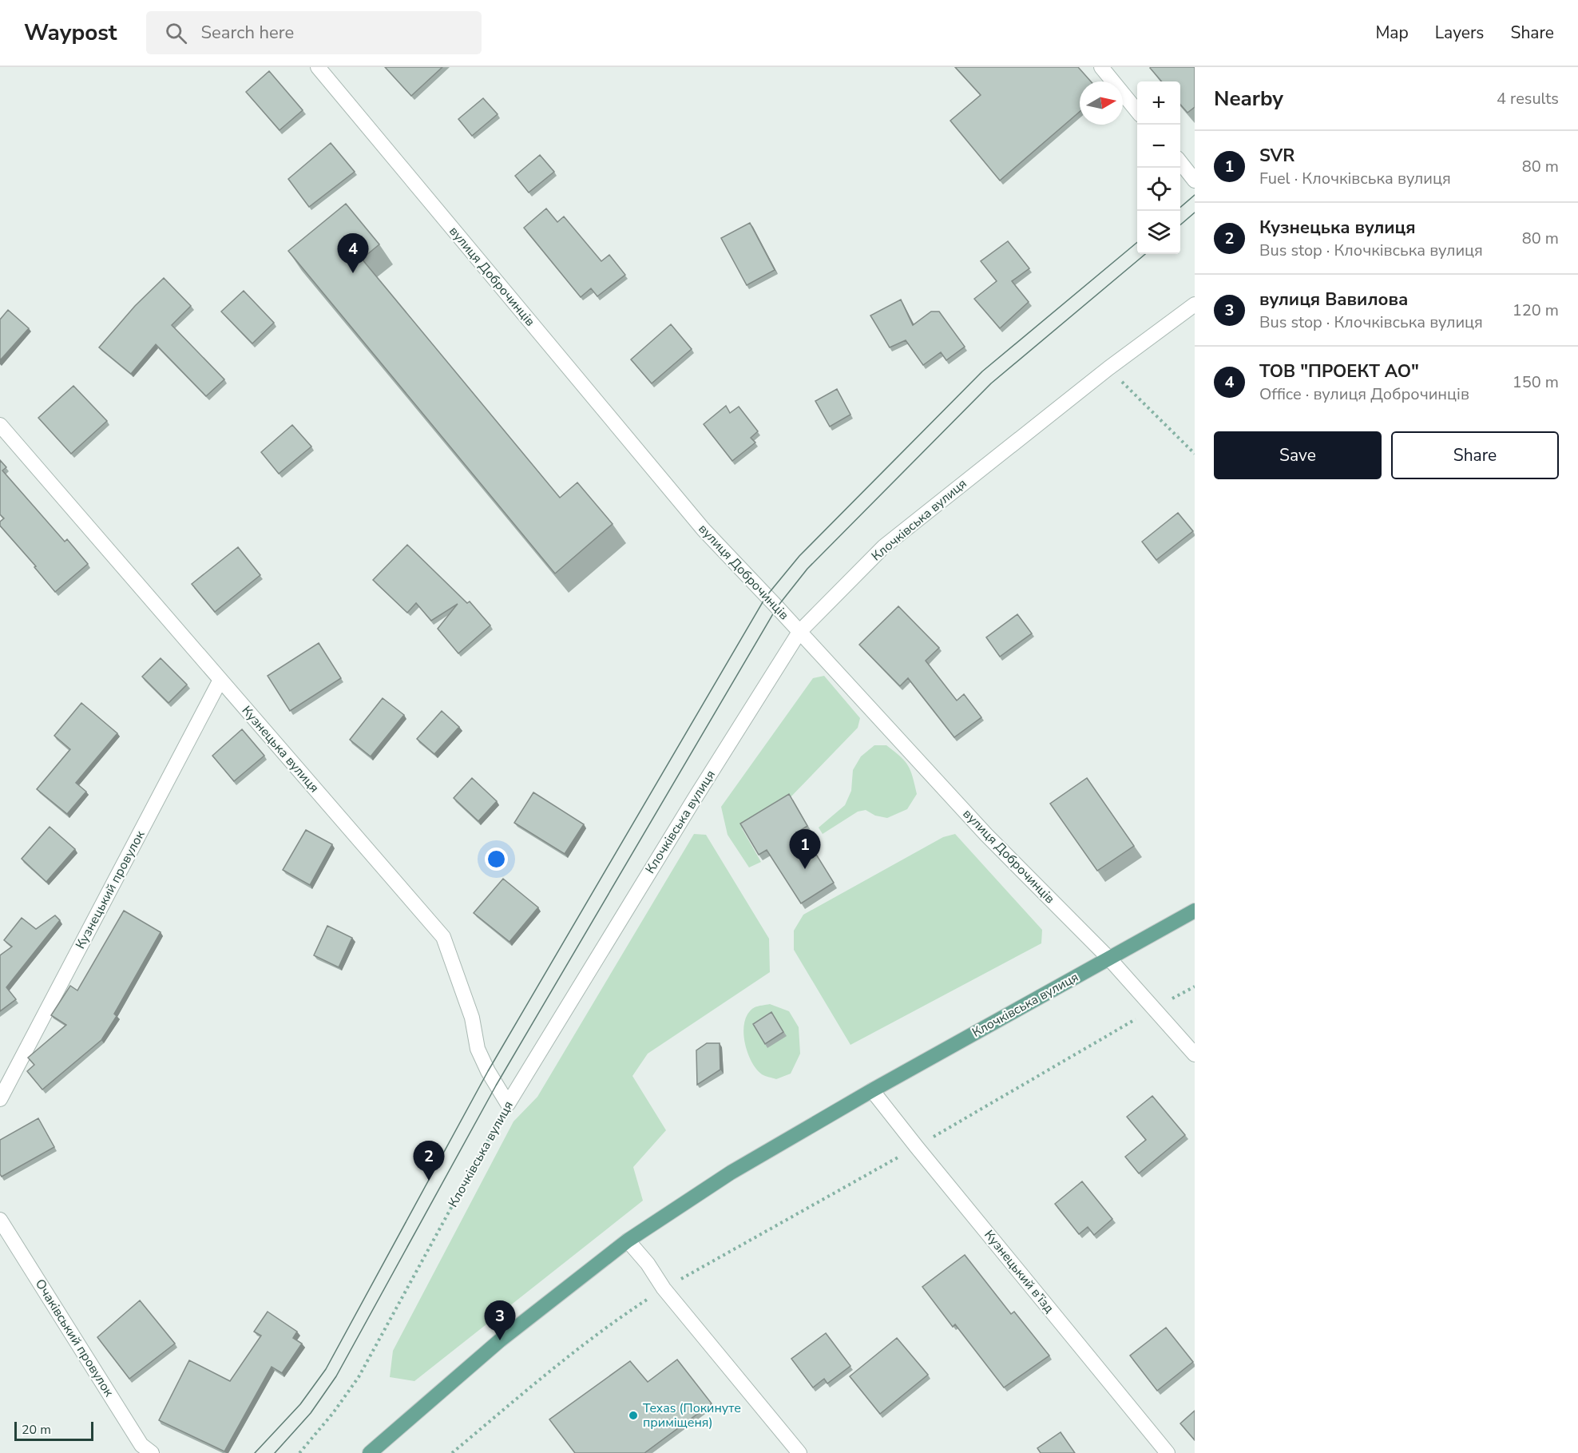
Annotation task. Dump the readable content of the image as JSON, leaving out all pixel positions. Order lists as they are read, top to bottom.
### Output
{
  "streets": {
    "main road": ["Клочківська вулиця"],
    "street": [
      "вулиця Доброчинців",
      "Кузнецька вулиця",
      "Кузнецький провулок",
      "Кузнецький в’їзд",
      "Очаківський провулок"
    ]
  },
  "crossings": [
    ["вулиця Доброчинців", "Клочківська вулиця"],
    ["Клочківська вулиця", "Кузнецька вулиця"],
    ["Клочківська вулиця", "Кузнецький в’їзд"],
    ["Кузнецька вулиця", "Кузнецький провулок"]
  ],
  "places": ["Texas (Покинуте приміщеня)"],
  "scale_bar": "20 m",
  "north": "right",
  "page": {
    "header": "Waypost",
    "search": "Search here",
    "nav": ["Map", "Layers", "Share"],
    "heading": ["Nearby", "4 results"],
    "map_buttons": ["+", "−"],
    "list": [
      {
        "mark": "1",
        "name": "SVR",
        "note": "Fuel · Клочківська вулиця",
        "value": "80 m"
      },
      {
        "mark": "2",
        "name": "Кузнецька вулиця",
        "note": "Bus stop · Клочківська вулиця",
        "value": "80 m"
      },
      {
        "mark": "3",
        "name": "вулиця Вавилова",
        "note": "Bus stop · Клочківська вулиця",
        "value": "120 m"
      },
      {
        "mark": "4",
        "name": "ТОВ \"ПРОЕКТ АО\"",
        "note": "Office · вулиця Доброчинців",
        "value": "150 m"
      }
    ],
    "pins": [
      "4",
      "1",
      "2",
      "3"
    ],
    "buttons": ["Save", "Share"],
    "scale": "20 m"
  }
}
